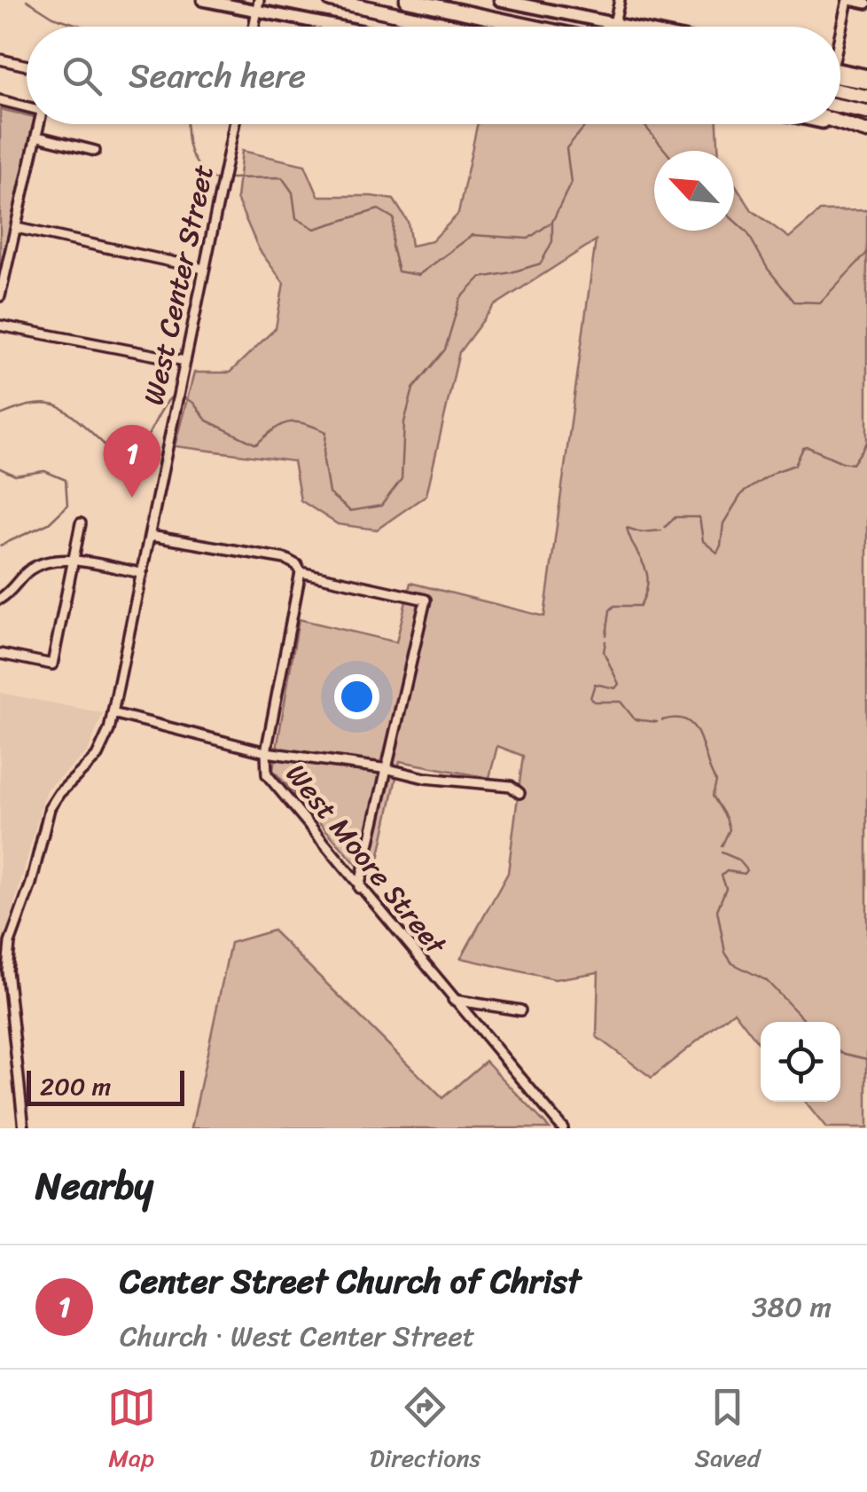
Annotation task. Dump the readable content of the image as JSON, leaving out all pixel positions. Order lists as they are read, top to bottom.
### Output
{
  "streets": {
    "street": ["West Center Street", "West Moore Street"]
  },
  "scale_bar": "200 m",
  "north": "top left",
  "page": {
    "search": "Search here",
    "pins": "1",
    "scale": "200 m",
    "heading": "Nearby",
    "list": [
      {
        "mark": "1",
        "name": "Center Street Church of Christ",
        "note": "Church · West Center Street",
        "value": "380 m"
      }
    ],
    "nav": ["Map", "Directions", "Saved"]
  }
}
